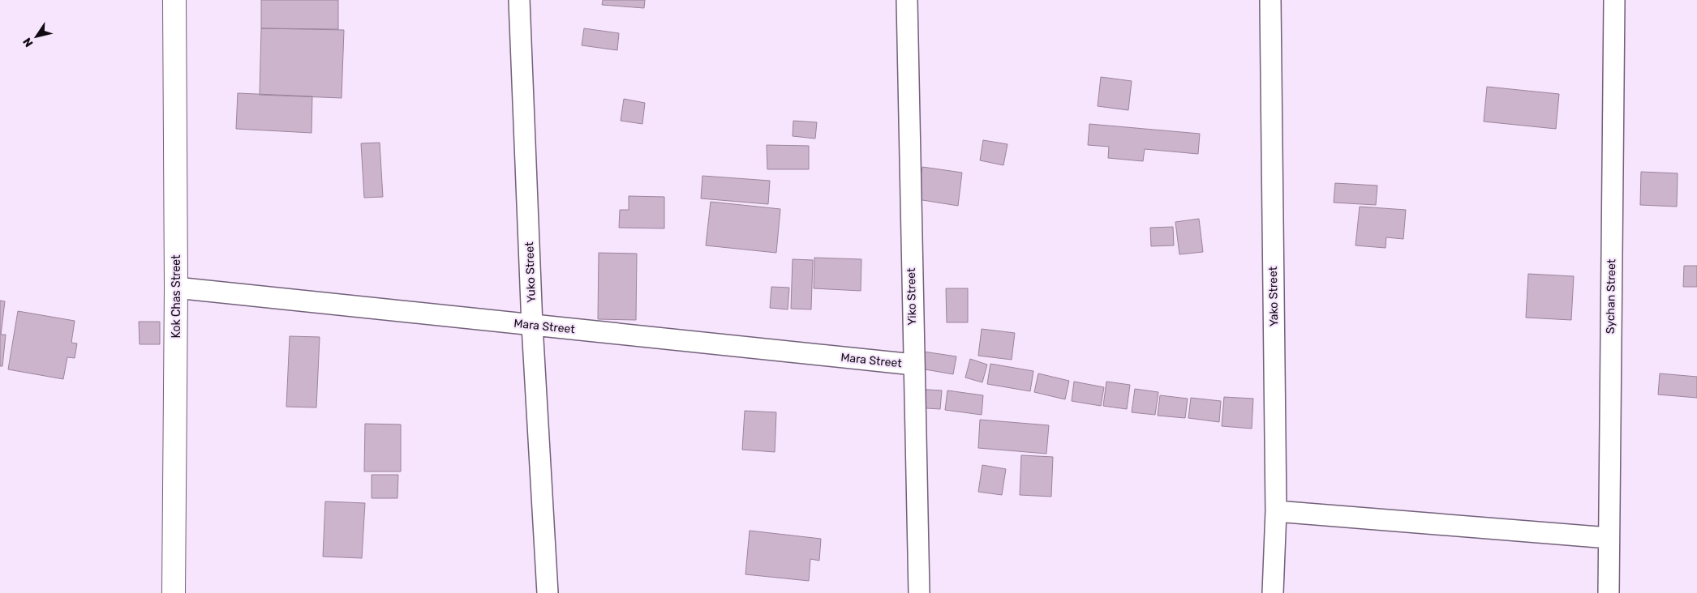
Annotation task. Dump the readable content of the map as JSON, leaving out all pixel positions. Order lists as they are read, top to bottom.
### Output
{
  "streets": {
    "street": [
      "Yuko Street",
      "Kok Chas Street",
      "Yiko Street",
      "Yako Street",
      "Sychan Street",
      "Mara Street"
    ]
  },
  "crossings": [
    ["Yuko Street", "Mara Street"],
    ["Kok Chas Street", "Mara Street"],
    ["Yiko Street", "Mara Street"]
  ],
  "north": "bottom left"
}
